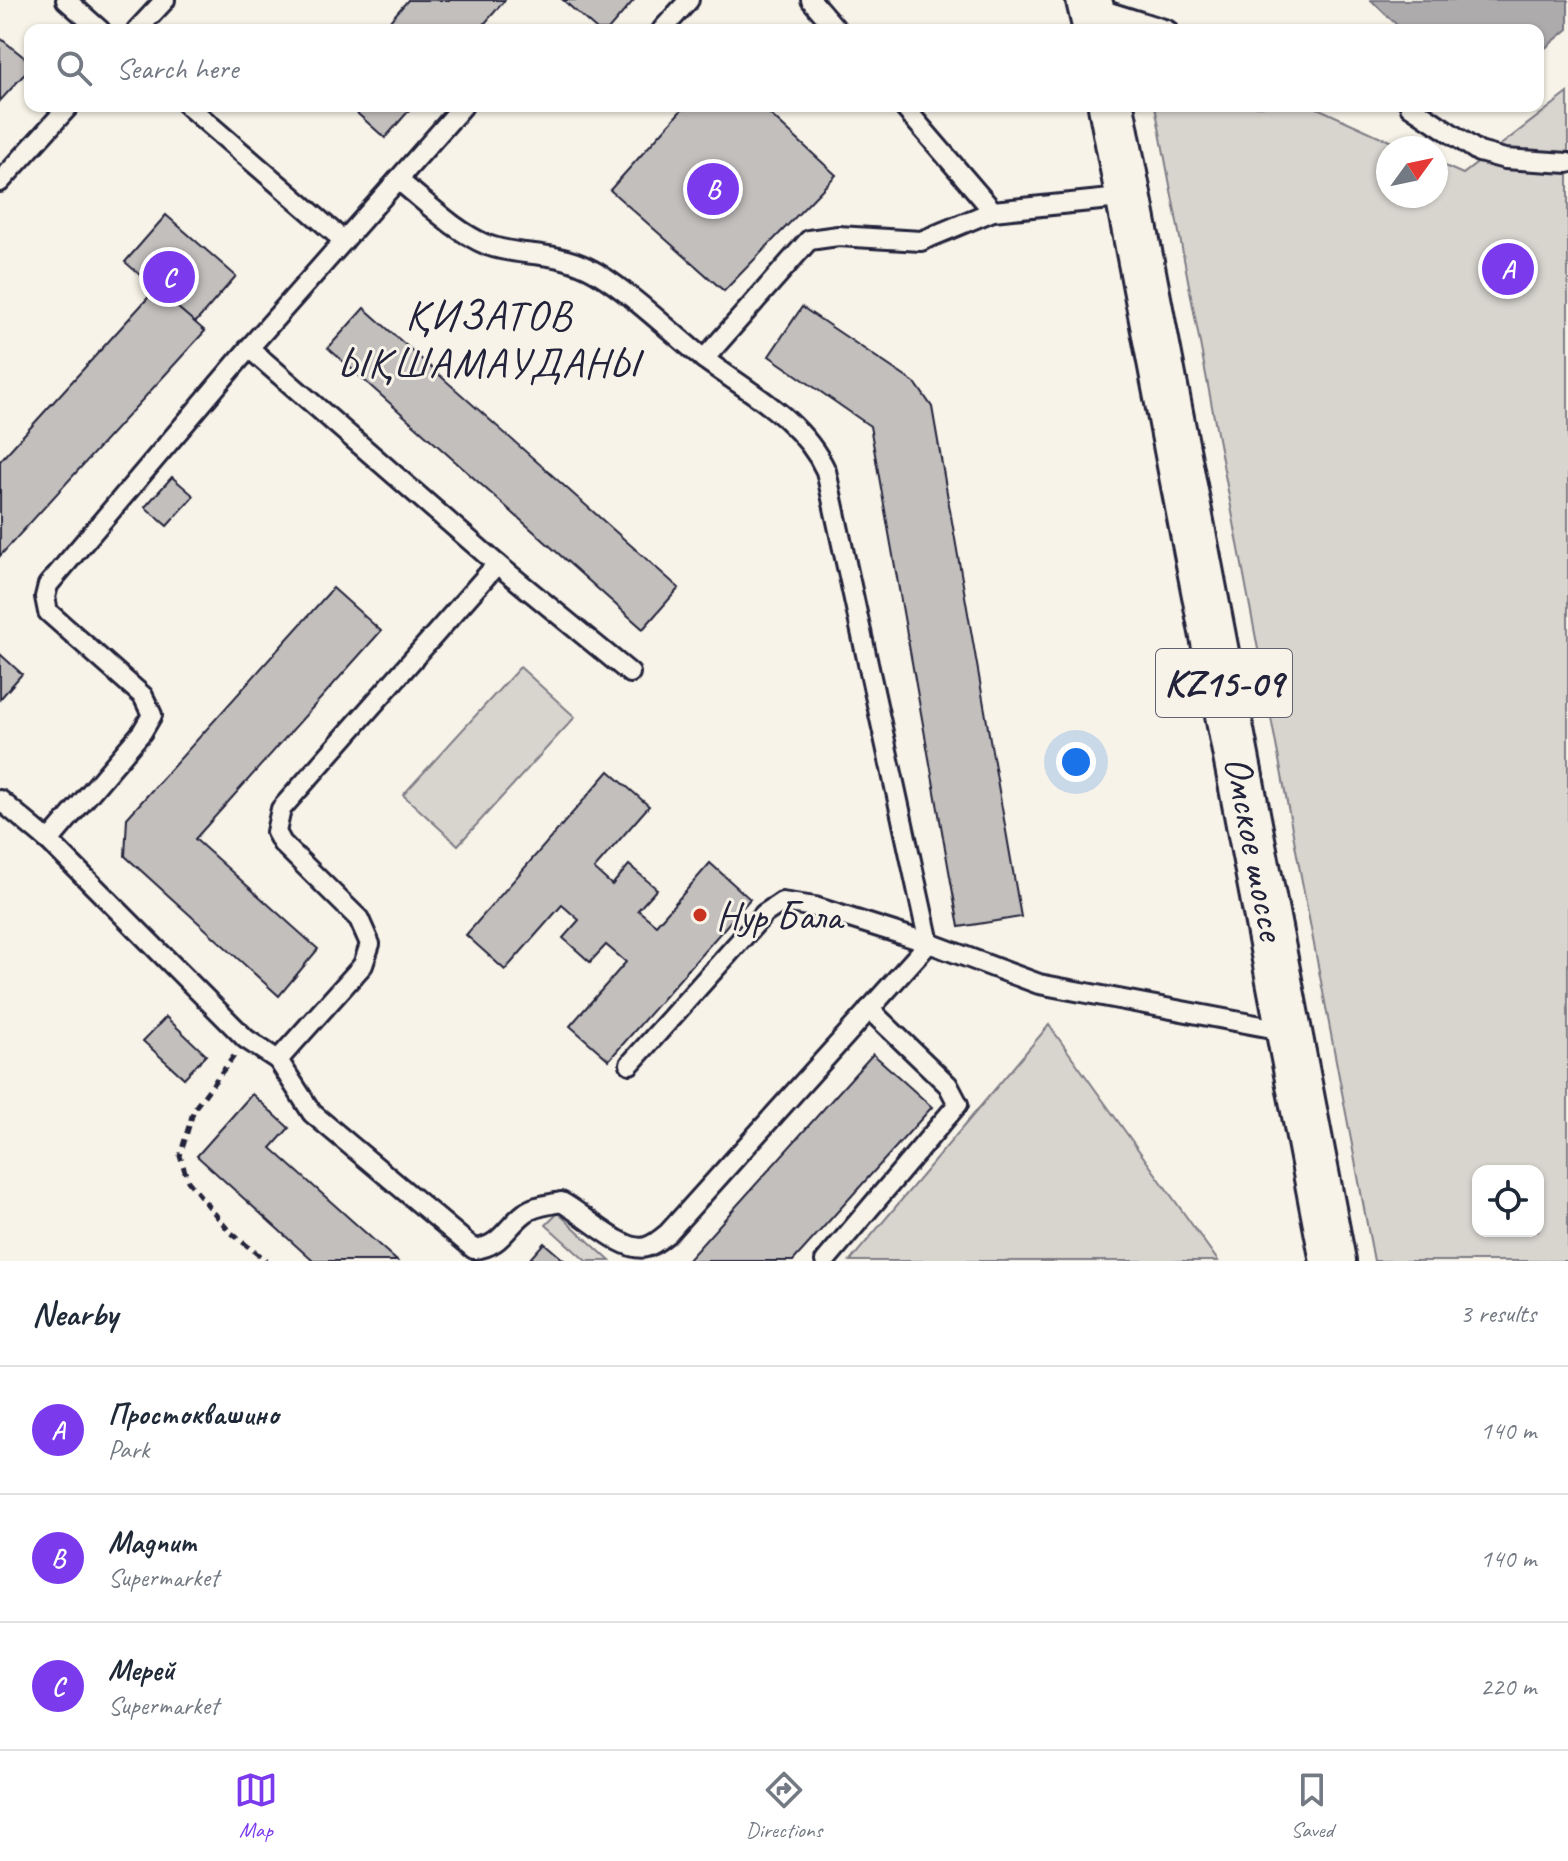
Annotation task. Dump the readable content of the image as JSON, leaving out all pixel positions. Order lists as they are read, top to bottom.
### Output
{
  "streets": {
    "highway": ["KZ15-09", "Омское шоссе"]
  },
  "districts": ["ҚИЗАТОВ ЫҚШАМАУДАНЫ"],
  "places": ["Нур Бала"],
  "north": "top right",
  "page": {
    "search": "Search here",
    "pins": ["B", "A", "C"],
    "heading": ["Nearby", "3 results"],
    "list": [
      {
        "mark": "A",
        "name": "Простоквашино",
        "note": "Park",
        "value": "140 m"
      },
      {
        "mark": "B",
        "name": "Magnum",
        "note": "Supermarket",
        "value": "140 m"
      },
      {
        "mark": "C",
        "name": "Мерей",
        "note": "Supermarket",
        "value": "220 m"
      }
    ],
    "nav": ["Map", "Directions", "Saved"]
  }
}
